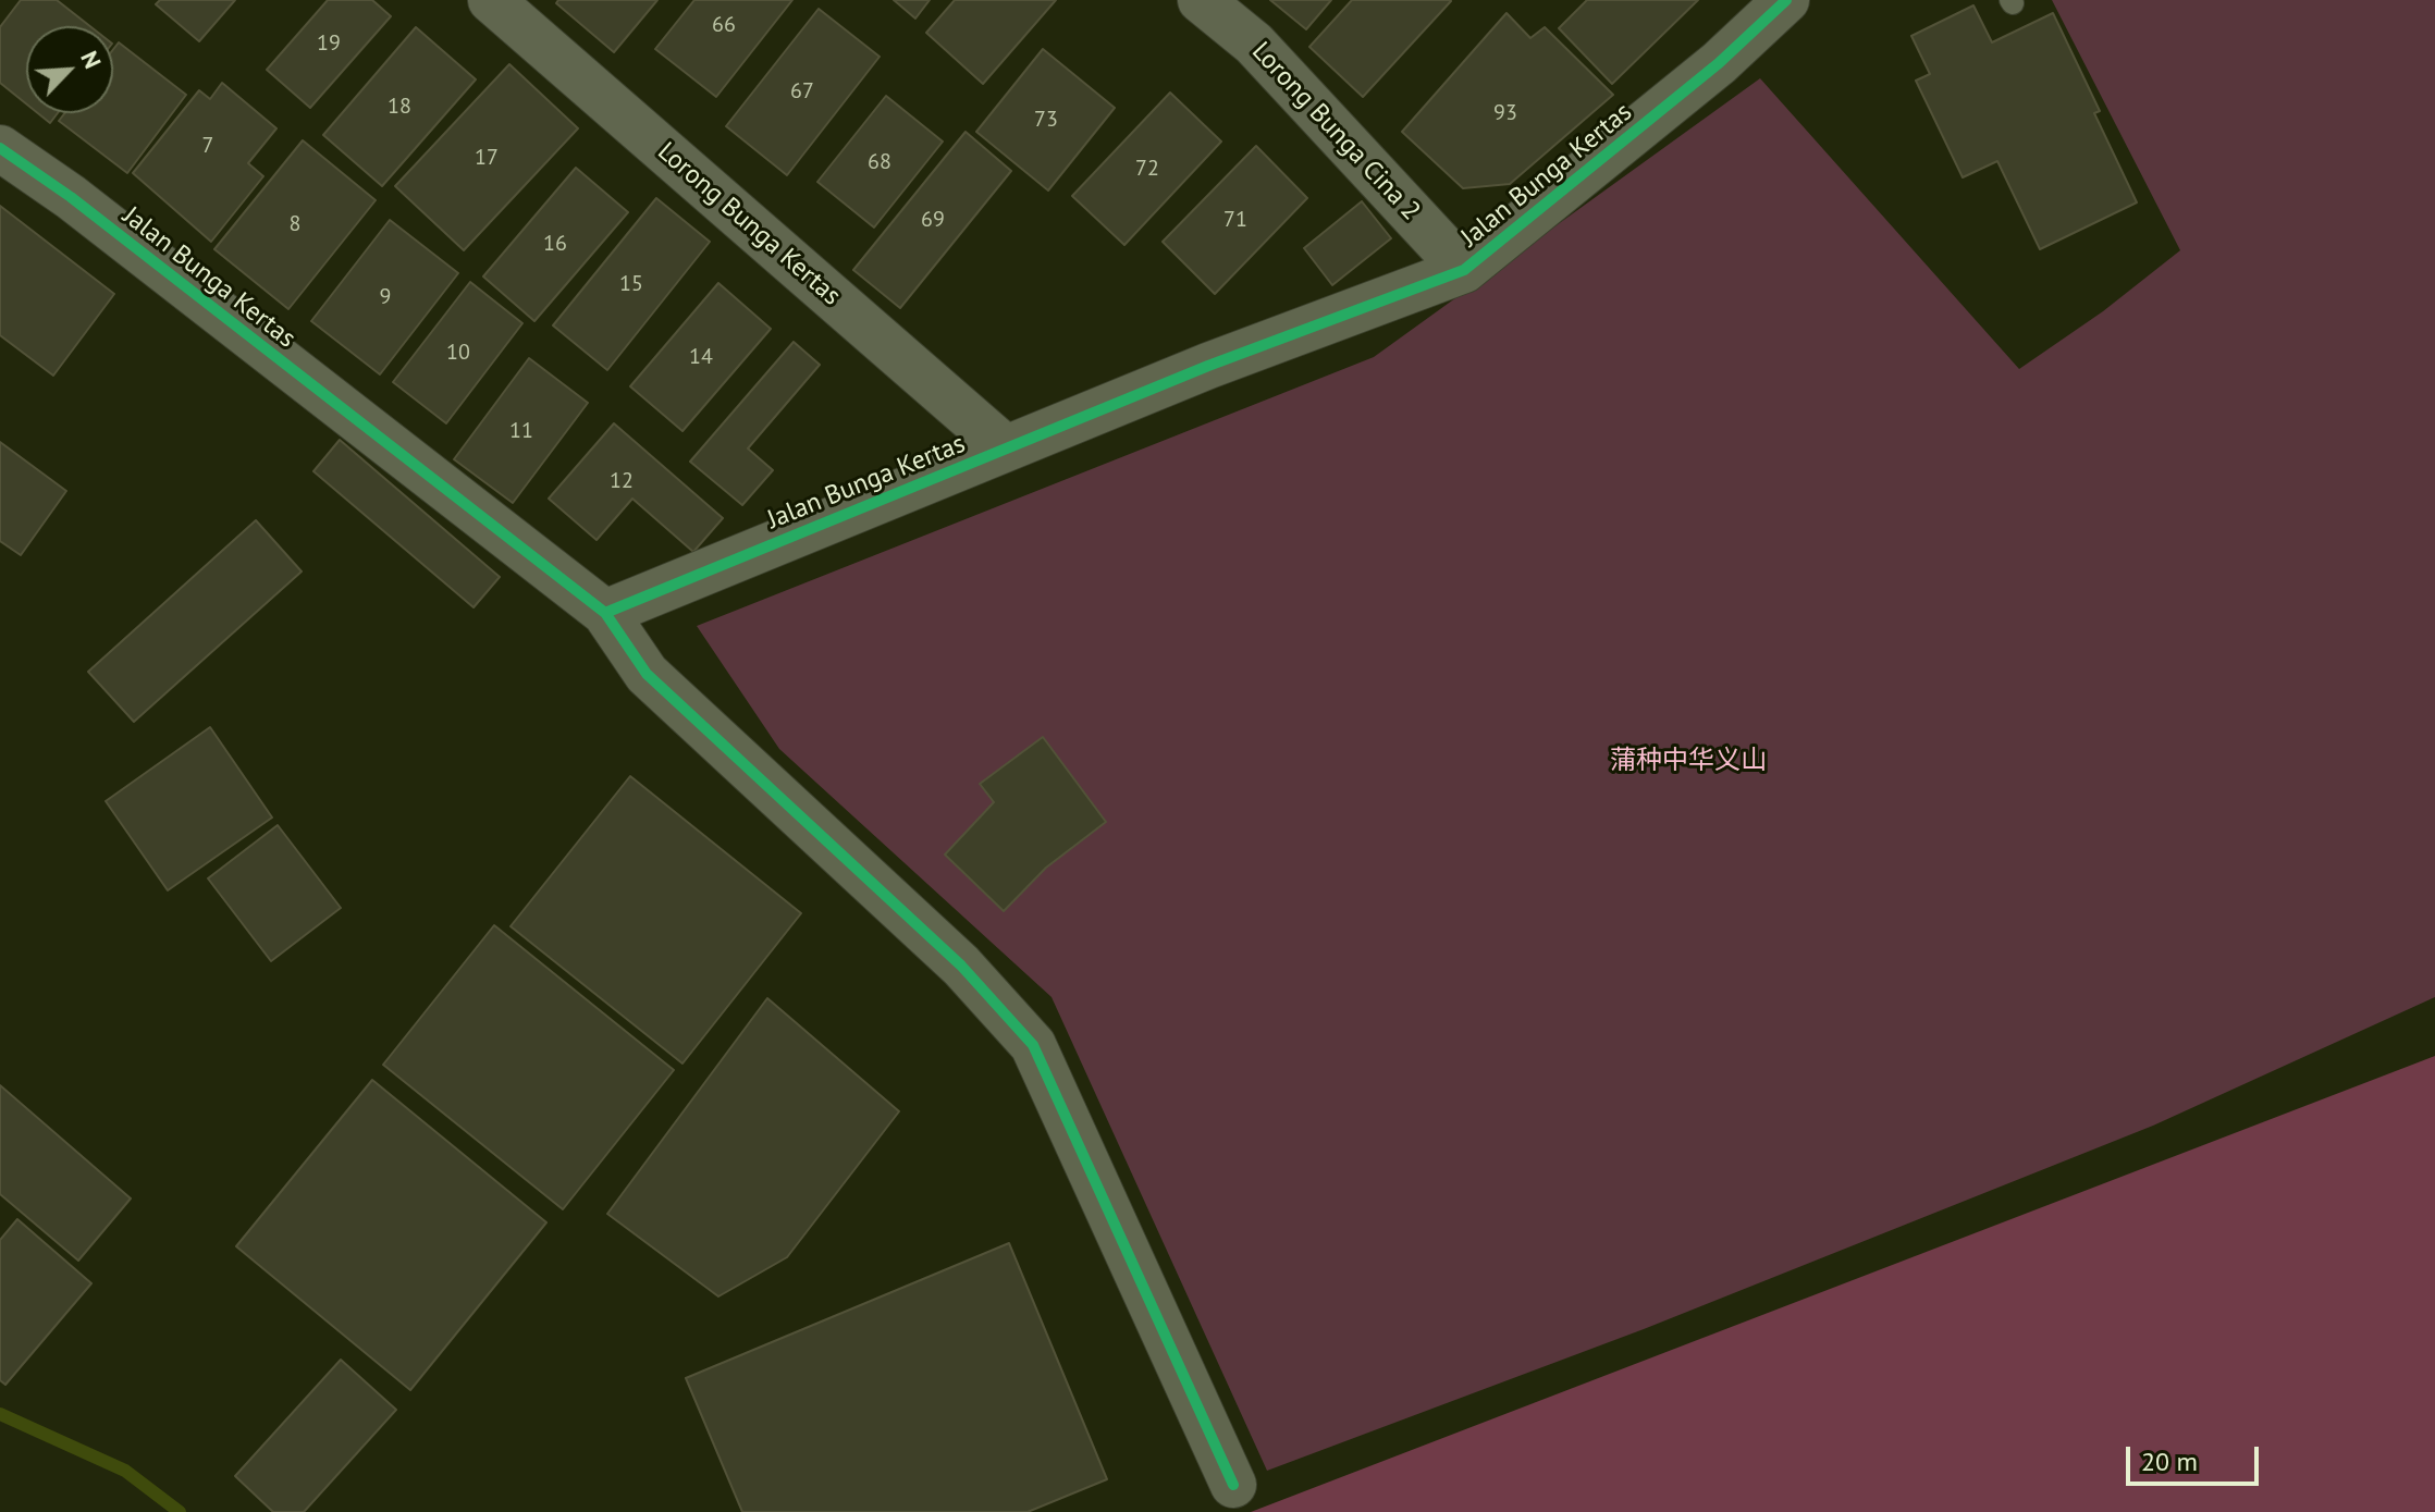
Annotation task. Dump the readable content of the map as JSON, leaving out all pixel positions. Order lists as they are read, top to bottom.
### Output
{
  "streets": {
    "street": ["Lorong Bunga Cina 2", "Jalan Bunga Kertas", "Lorong Bunga Kertas"]
  },
  "crossings": [
    ["Lorong Bunga Cina 2", "Jalan Bunga Kertas"],
    ["Jalan Bunga Kertas", "Lorong Bunga Kertas"]
  ],
  "parks": ["蒲种中华义山"],
  "house_numbers": [
    "66",
    "19",
    "67",
    "18",
    "93",
    "73",
    "7",
    "17",
    "68",
    "72",
    "69",
    "71",
    "8",
    "16",
    "15",
    "9",
    "10",
    "14",
    "11",
    "12"
  ],
  "scale_bar": "20 m",
  "north": "top right"
}
